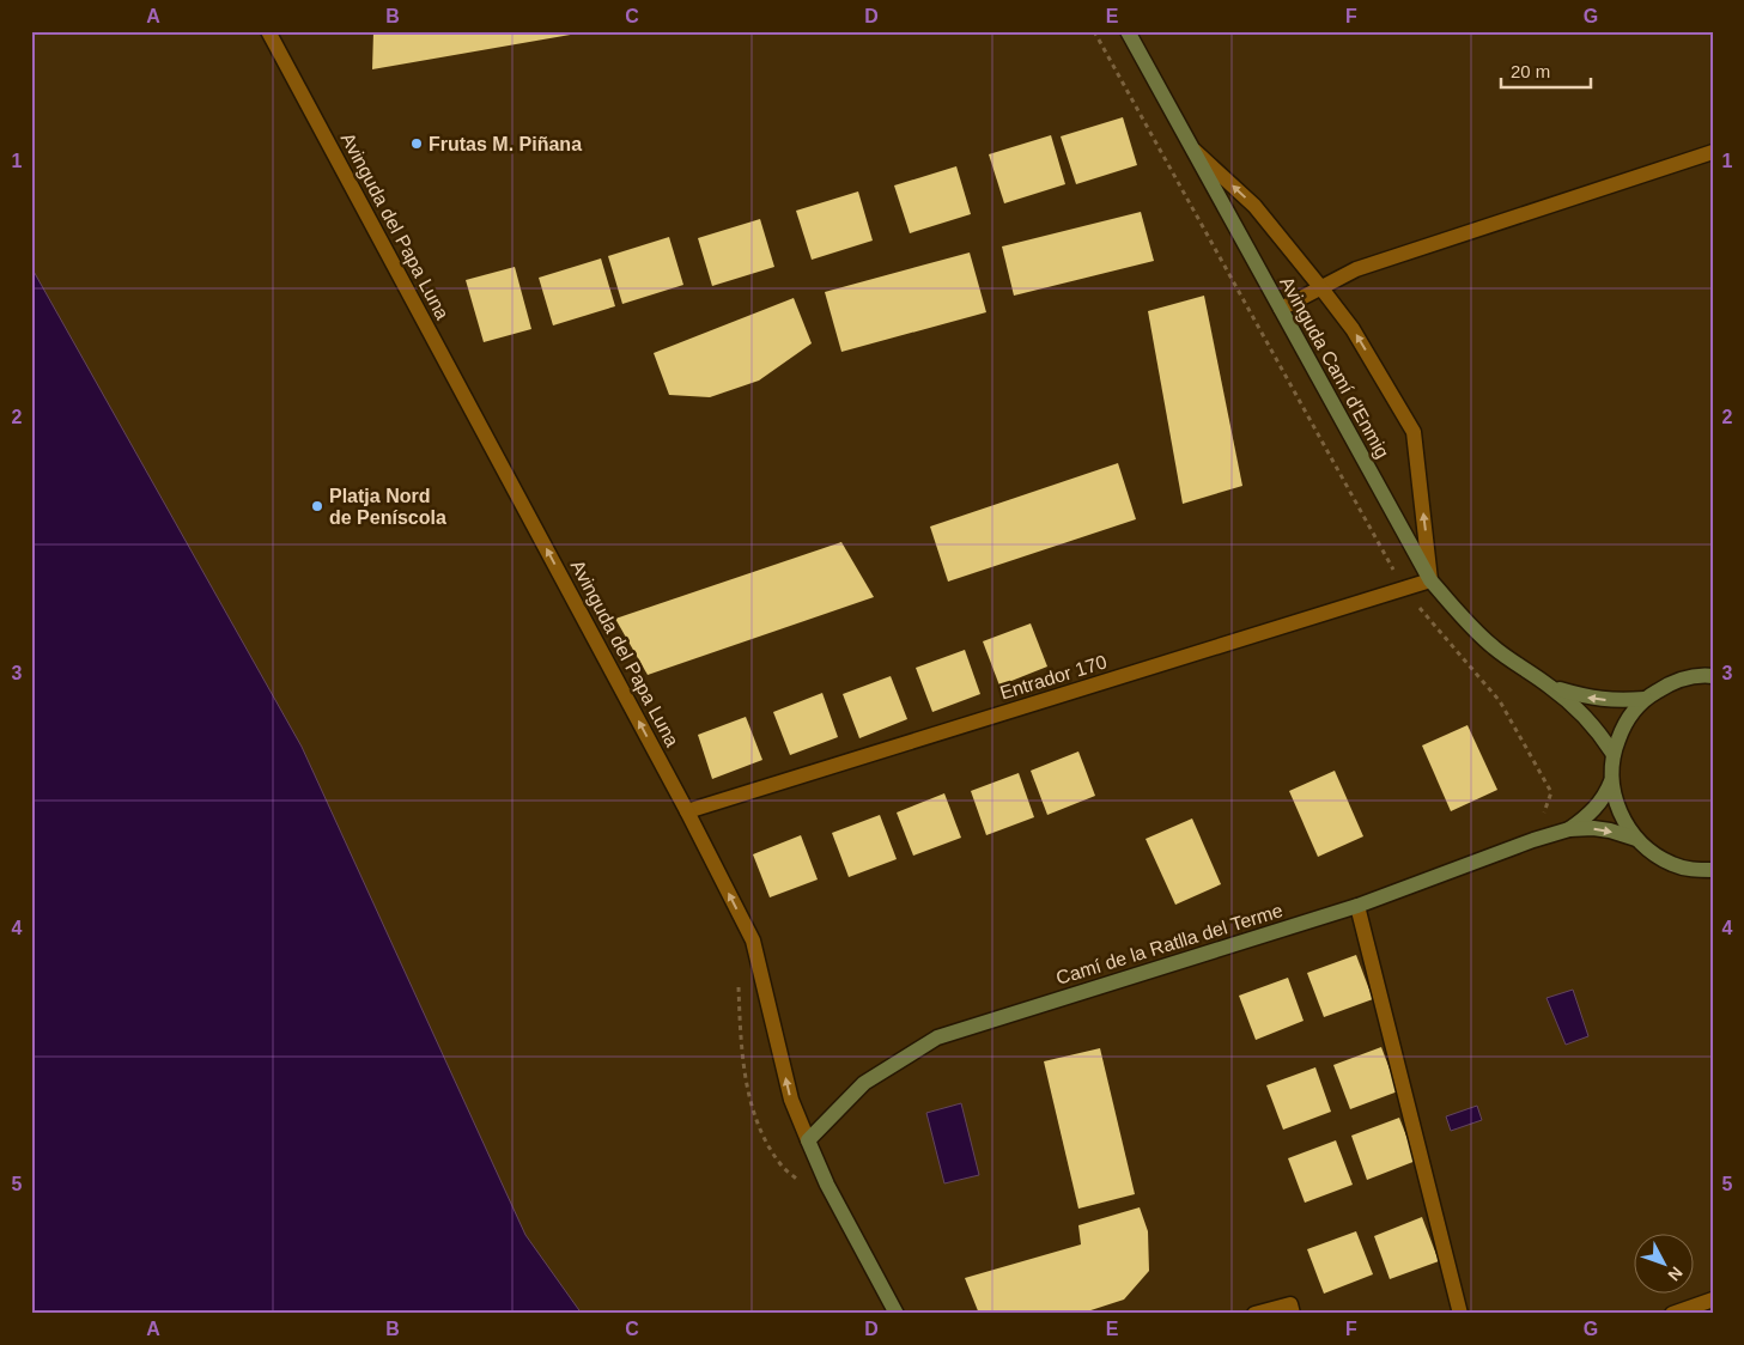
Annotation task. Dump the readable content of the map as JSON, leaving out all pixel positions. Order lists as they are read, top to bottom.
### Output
{
  "streets": {
    "street": [
      "Avinguda del Papa Luna",
      "Avinguda Camí d'Enmig",
      "Entrador 170",
      "Camí de la Ratlla del Terme"
    ]
  },
  "crossings": [
    ["Avinguda del Papa Luna", "Entrador 170"],
    ["Avinguda del Papa Luna", "Camí de la Ratlla del Terme"],
    ["Avinguda Camí d'Enmig", "Entrador 170"]
  ],
  "one_way": ["Avinguda del Papa Luna"],
  "places": ["Frutas M. Piñana", "Platja Nord de Peníscola"],
  "scale_bar": "20 m",
  "north": "bottom right",
  "grid": {
    "columns": [
      "A",
      "B",
      "C",
      "D",
      "E",
      "F",
      "G"
    ],
    "rows": [
      "1",
      "2",
      "3",
      "4",
      "5"
    ]
  }
}
